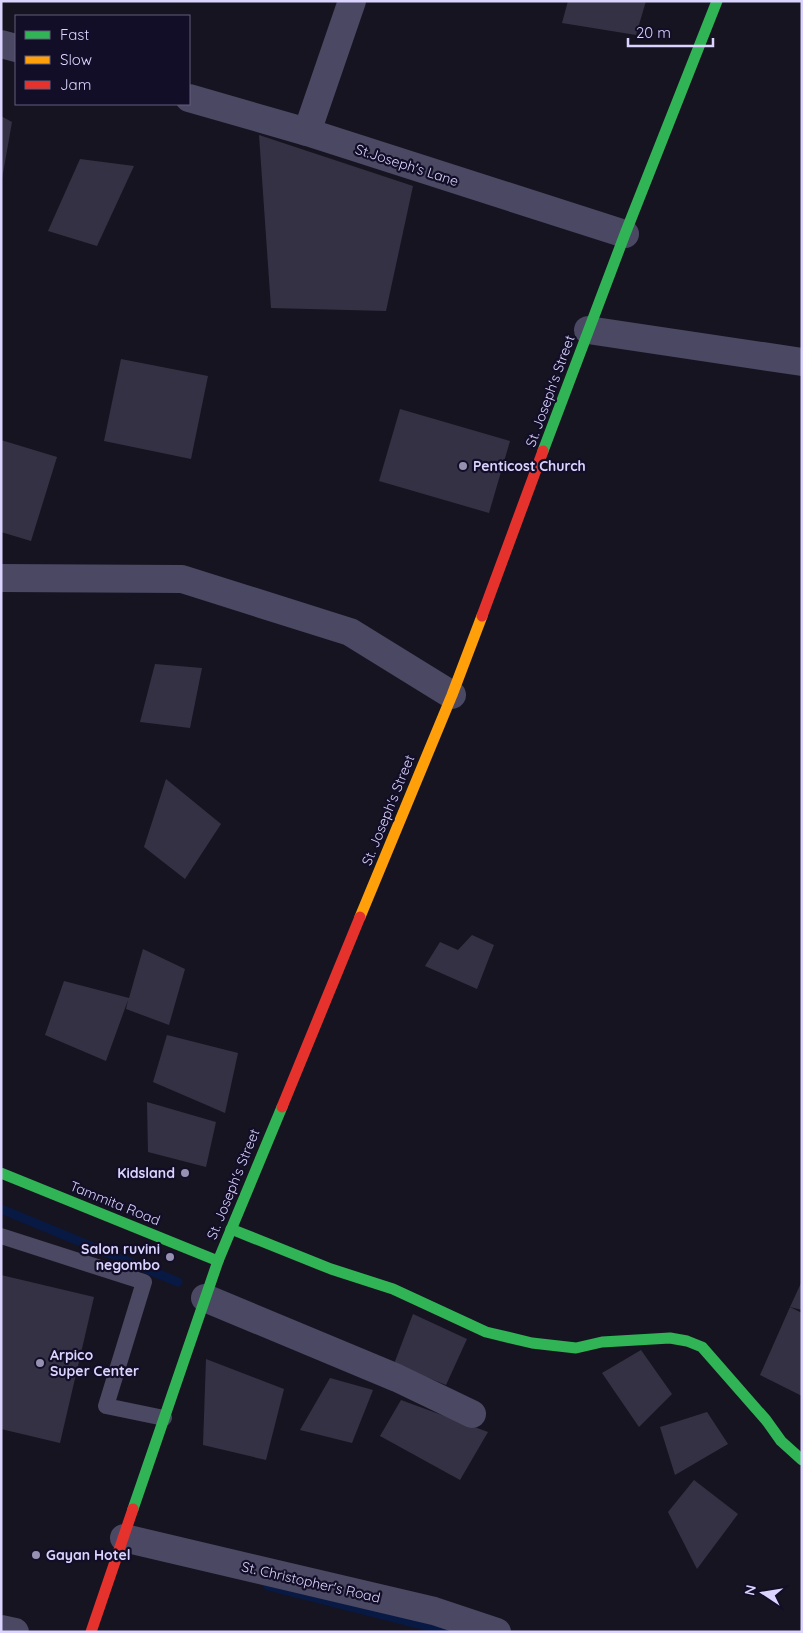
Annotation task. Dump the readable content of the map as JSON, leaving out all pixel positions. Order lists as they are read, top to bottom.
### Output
{
  "streets": {
    "main road": ["St. Joseph's Street", "Tammita Road"],
    "street": ["St.Joseph's Lane", "St. Christopher's Road"]
  },
  "crossings": [
    ["St.Joseph's Lane", "St. Joseph's Street"],
    ["St. Joseph's Street", "Tammita Road"],
    ["St. Joseph's Street", "St. Christopher's Road"]
  ],
  "places": [
    "Penticost Church",
    "Kidsland",
    "Salon ruvini negombo",
    "Arpico Super Center",
    "Gayan Hotel"
  ],
  "legend": ["Fast", "Slow", "Jam"],
  "scale_bar": "20 m",
  "north": "left"
}
